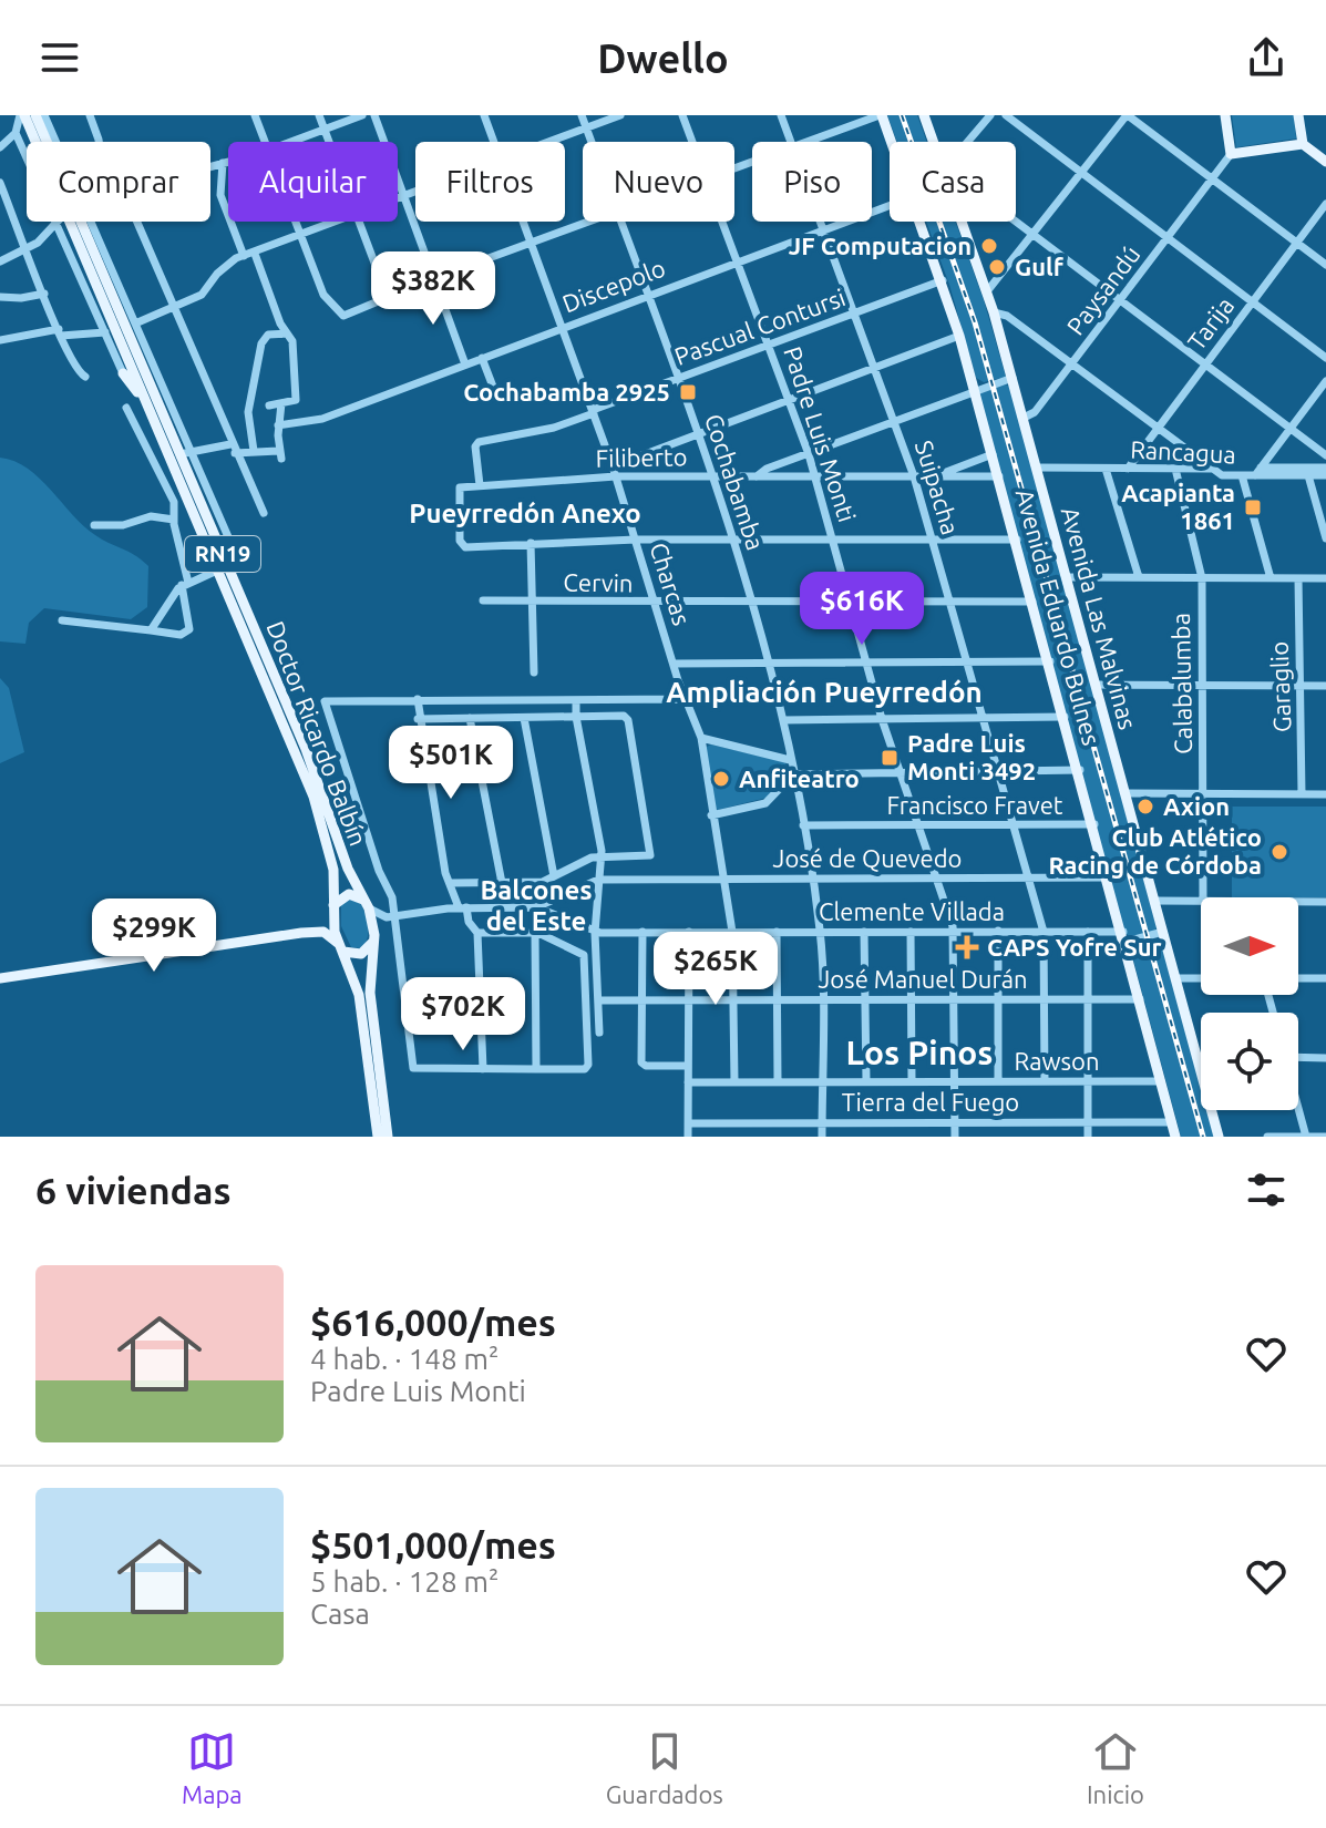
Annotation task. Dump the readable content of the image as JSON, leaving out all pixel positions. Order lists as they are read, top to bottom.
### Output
{
  "streets": {
    "main road": [
      "RN19",
      "Avenida Eduardo Bulnes",
      "Avenida Las Malvinas",
      "Doctor Ricardo Balbín"
    ],
    "street": [
      "Discepolo",
      "Paysandú",
      "Tarija",
      "Pascual Contursi",
      "Padre Luis Monti",
      "Rancagua",
      "Filiberto",
      "Cochabamba",
      "Suipacha",
      "Cervin",
      "Charcas",
      "Calabalumba",
      "Garaglio",
      "Francisco Fravet",
      "José de Quevedo",
      "Clemente Villada",
      "José Manuel Durán",
      "Rawson",
      "Tierra del Fuego"
    ]
  },
  "crossings": [
    ["Discepolo", "Padre Luis Monti"],
    ["Discepolo", "Cochabamba"],
    ["Discepolo", "Suipacha"],
    ["Discepolo", "Charcas"],
    ["Paysandú", "Avenida Las Malvinas"],
    ["Tarija", "Rancagua"],
    ["Pascual Contursi", "Padre Luis Monti"],
    ["Pascual Contursi", "Filiberto"],
    ["Pascual Contursi", "Cochabamba"],
    ["Pascual Contursi", "Suipacha"],
    ["Pascual Contursi", "Charcas"],
    ["Pascual Contursi", "Avenida Eduardo Bulnes"],
    ["Padre Luis Monti", "Filiberto"],
    ["Padre Luis Monti", "Cervin"],
    ["Padre Luis Monti", "Francisco Fravet"],
    ["Padre Luis Monti", "José de Quevedo"],
    ["Padre Luis Monti", "Clemente Villada"],
    ["Padre Luis Monti", "José Manuel Durán"],
    ["Padre Luis Monti", "Rawson"],
    ["Padre Luis Monti", "Tierra del Fuego"],
    ["Rancagua", "Avenida Las Malvinas"],
    ["Rancagua", "Calabalumba"],
    ["Filiberto", "Cochabamba"],
    ["Filiberto", "Suipacha"],
    ["Filiberto", "Charcas"],
    ["Filiberto", "Avenida Eduardo Bulnes"],
    ["Cochabamba", "Cervin"],
    ["Cochabamba", "Francisco Fravet"],
    ["Cochabamba", "José de Quevedo"],
    ["Cochabamba", "Clemente Villada"],
    ["Cochabamba", "José Manuel Durán"],
    ["Cochabamba", "Rawson"],
    ["Cochabamba", "Tierra del Fuego"],
    ["Suipacha", "Cervin"],
    ["Suipacha", "Francisco Fravet"],
    ["Suipacha", "José de Quevedo"],
    ["Suipacha", "Clemente Villada"],
    ["Suipacha", "José Manuel Durán"],
    ["Suipacha", "Rawson"],
    ["Cervin", "Charcas"],
    ["Cervin", "Avenida Eduardo Bulnes"],
    ["Charcas", "José de Quevedo"],
    ["Charcas", "Clemente Villada"],
    ["Charcas", "José Manuel Durán"],
    ["Charcas", "Rawson"],
    ["Avenida Eduardo Bulnes", "Francisco Fravet"],
    ["Avenida Eduardo Bulnes", "José de Quevedo"],
    ["Avenida Eduardo Bulnes", "Clemente Villada"],
    ["Avenida Eduardo Bulnes", "José Manuel Durán"],
    ["Avenida Eduardo Bulnes", "Rawson"],
    ["Avenida Eduardo Bulnes", "Tierra del Fuego"],
    ["Avenida Las Malvinas", "Clemente Villada"]
  ],
  "districts": [
    "Pueyrredón Anexo",
    "Ampliación Pueyrredón",
    "Balcones del Este",
    "Los Pinos"
  ],
  "places": {
    "other": [
      "JF Computacion",
      "Gulf",
      "Anfiteatro",
      "Axion",
      "Club Atlético Racing de Córdoba"
    ],
    "transit": ["Cochabamba 2925", "Acapianta 1861", "Padre Luis Monti 3492"],
    "health": ["CAPS Yofre Sur"]
  },
  "north": "right",
  "page": {
    "header": "Dwello",
    "chip": [
      "Comprar",
      "Alquilar",
      "Filtros",
      "Nuevo",
      "Piso",
      "Casa"
    ],
    "price": [
      "$382K",
      "$616K",
      "$501K",
      "$299K",
      "$265K",
      "$702K"
    ],
    "heading": "6 viviendas",
    "list": [
      {
        "name": "$616,000/mes",
        "note": "4 hab. · 148 m² · Padre Luis Monti"
      },
      {
        "name": "$501,000/mes",
        "note": "5 hab. · 128 m² · Casa"
      }
    ],
    "tabs": ["Mapa", "Guardados", "Inicio"]
  }
}
